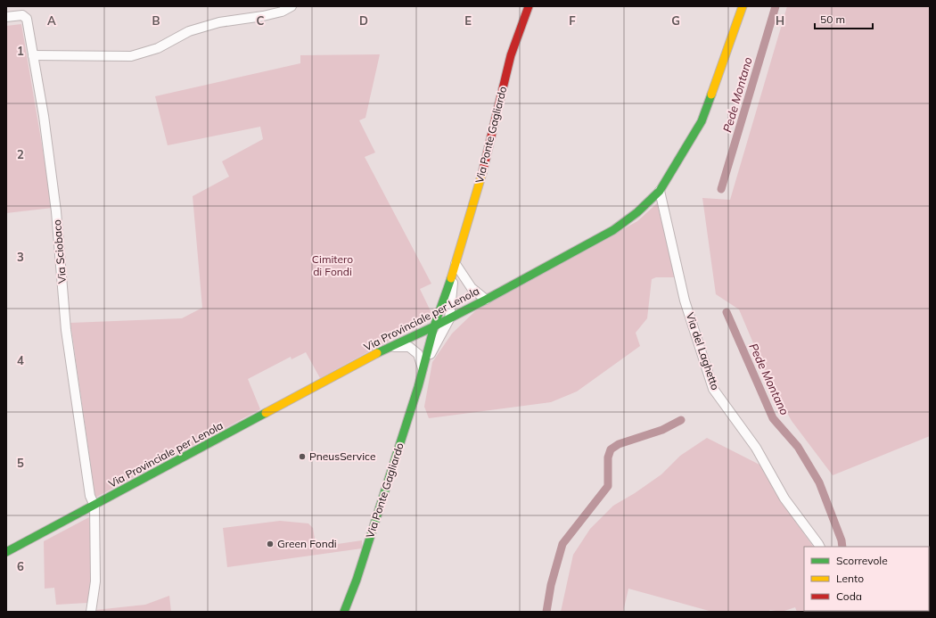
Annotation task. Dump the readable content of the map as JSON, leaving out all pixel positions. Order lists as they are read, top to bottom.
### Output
{
  "streets": {
    "main road": ["Via Ponte Gagliardo", "Via Provinciale per Lenola"],
    "street": ["Via Sciobaco", "Via del Laghetto"]
  },
  "crossings": [
    ["Via Ponte Gagliardo", "Via Provinciale per Lenola"],
    ["Via Sciobaco", "Via Provinciale per Lenola"],
    ["Via Provinciale per Lenola", "Via del Laghetto"]
  ],
  "water": ["Pede Montano"],
  "parks": ["Cimitero di Fondi"],
  "places": ["PneusService", "Green Fondi"],
  "legend": ["Scorrevole", "Lento", "Coda"],
  "scale_bar": "50 m",
  "grid": {
    "columns": [
      "A",
      "B",
      "C",
      "D",
      "E",
      "F",
      "G",
      "H"
    ],
    "rows": [
      "1",
      "2",
      "3",
      "4",
      "5",
      "6"
    ]
  }
}
